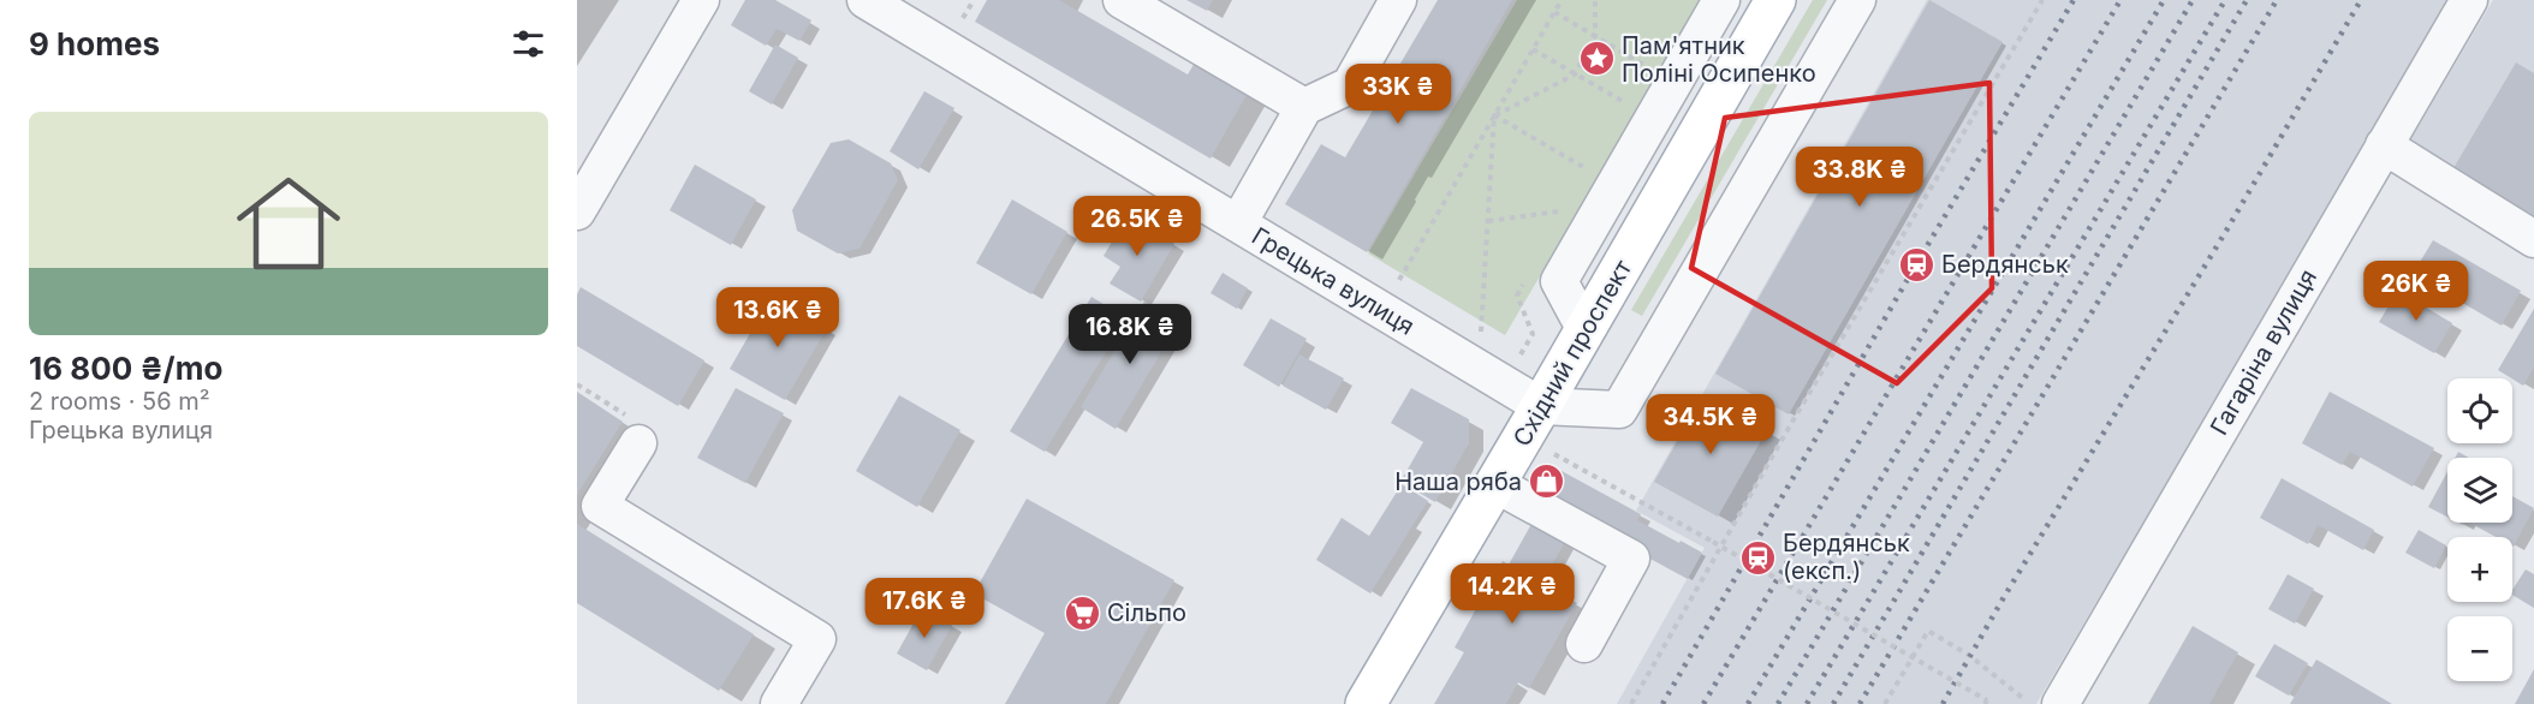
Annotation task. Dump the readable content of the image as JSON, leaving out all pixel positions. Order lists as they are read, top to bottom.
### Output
{
  "streets": {
    "main road": ["Східний проспект"],
    "street": ["Грецька вулиця", "Гагаріна вулиця"]
  },
  "crossings": [
    ["Грецька вулиця", "Східний проспект"]
  ],
  "places": {
    "place": ["Пам'ятник Поліні Осипенко"],
    "station": ["Бердянськ", "Бердянськ (експ.)"],
    "shop": ["Наша ряба"],
    "supermarket": ["Сільпо"]
  },
  "page": {
    "heading": "9 homes",
    "price": [
      "33K ₴",
      "33.8K ₴",
      "26.5K ₴",
      "26K ₴",
      "13.6K ₴",
      "16.8K ₴",
      "34.5K ₴",
      "14.2K ₴",
      "17.6K ₴"
    ],
    "list": [
      {
        "name": "16 800 ₴/mo",
        "note": "2 rooms · 56 m² · Грецька вулиця"
      }
    ],
    "map_buttons": ["+", "−"]
  }
}
